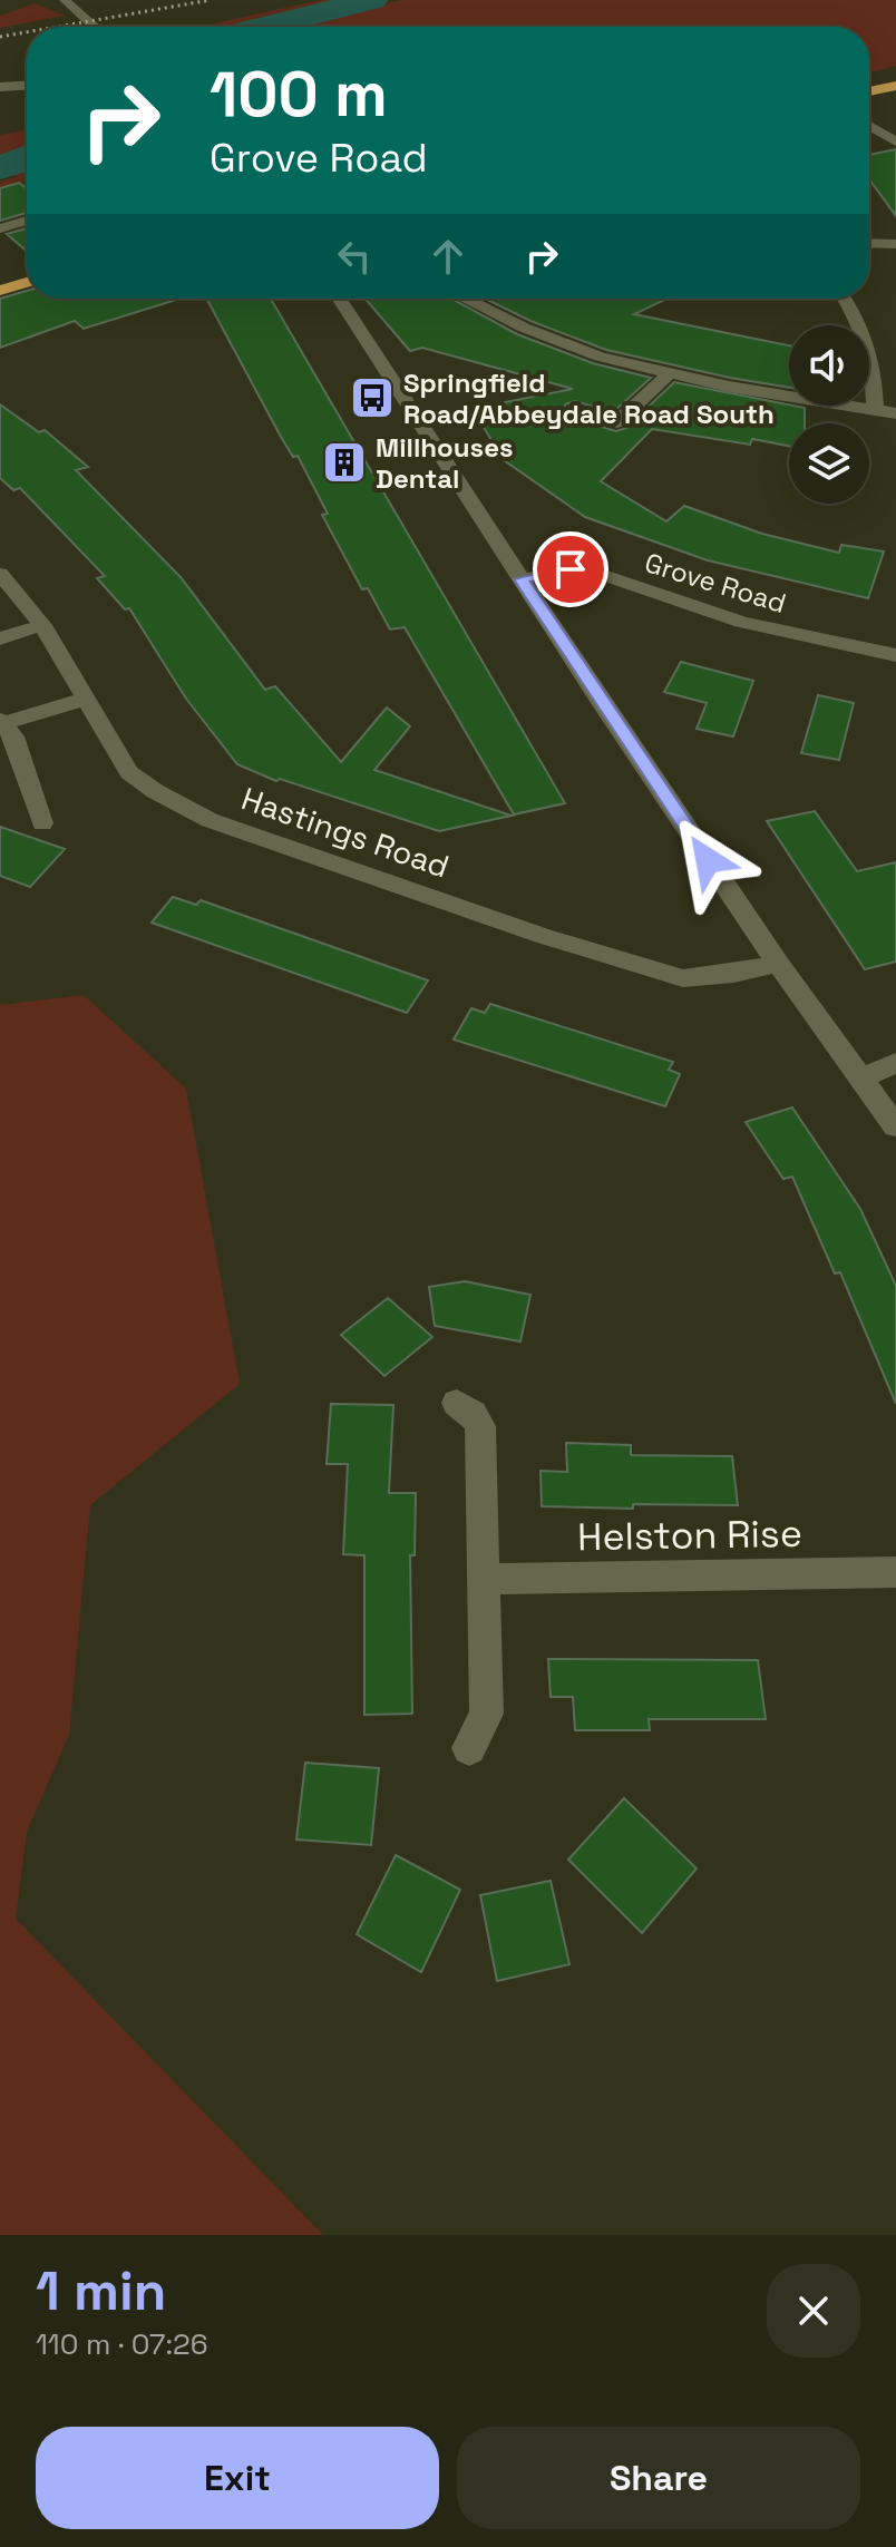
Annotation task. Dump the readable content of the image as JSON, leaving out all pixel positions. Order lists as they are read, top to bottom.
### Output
{
  "streets": {
    "street": ["Grove Road", "Hastings Road", "Helston Rise"]
  },
  "places": {
    "bus stop": ["Springfield Road/Abbeydale Road South"],
    "building": ["Millhouses Dental"]
  },
  "page": {
    "turn": ["100 m", "Grove Road"],
    "heading": ["1 min", "110 m · 07:26"],
    "buttons": ["Exit", "Share"]
  }
}
